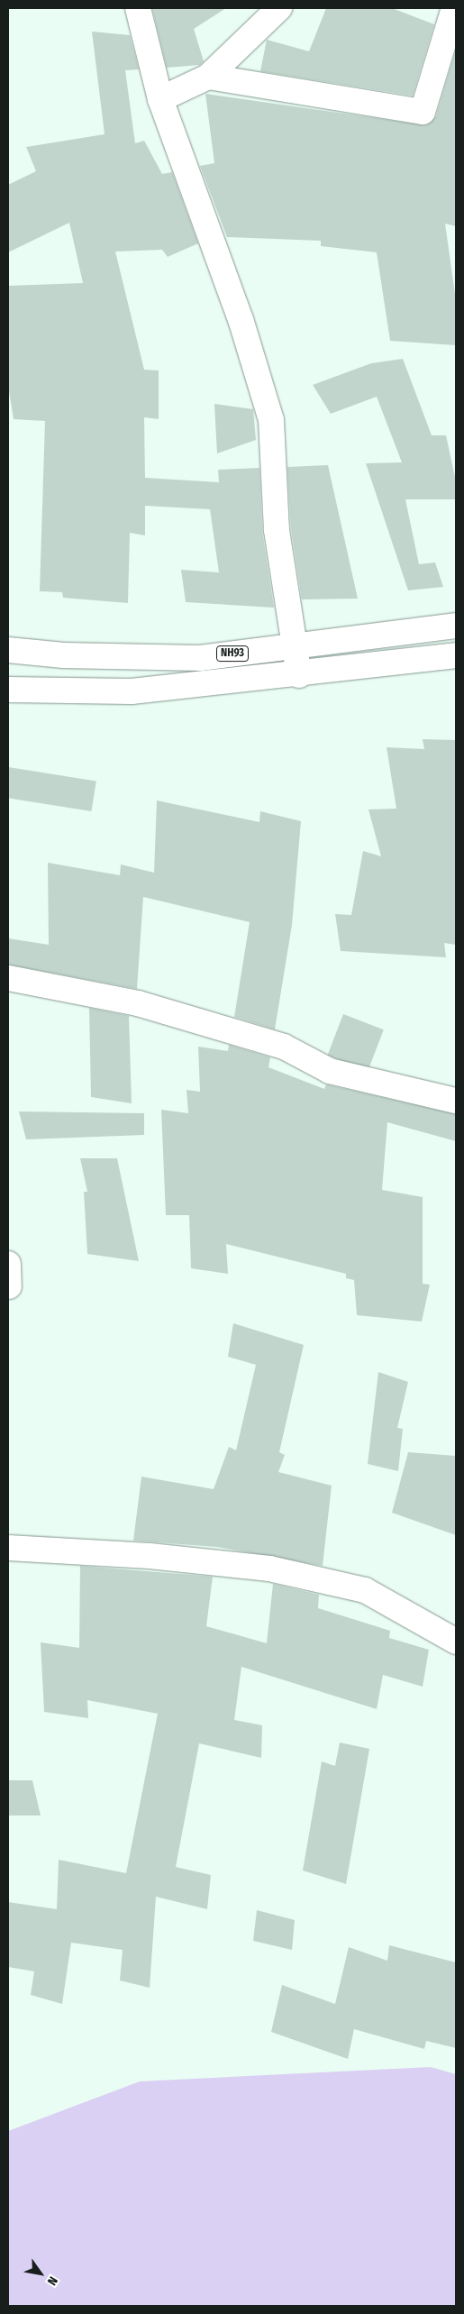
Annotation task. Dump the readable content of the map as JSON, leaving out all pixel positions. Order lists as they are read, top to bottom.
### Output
{
  "streets": {
    "street": ["NH93"]
  },
  "north": "bottom right"
}
